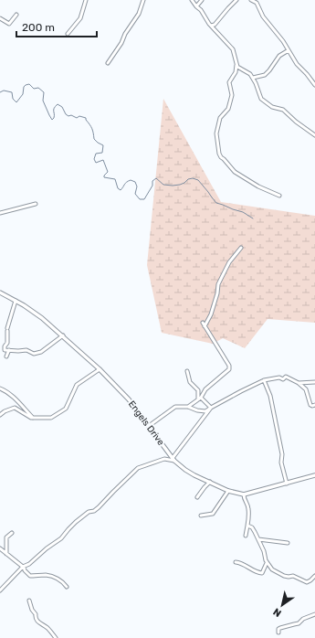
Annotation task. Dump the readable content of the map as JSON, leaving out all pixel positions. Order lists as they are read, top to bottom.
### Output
{
  "streets": {
    "street": ["Engels Drive"]
  },
  "scale_bar": "200 m",
  "north": "bottom left"
}
